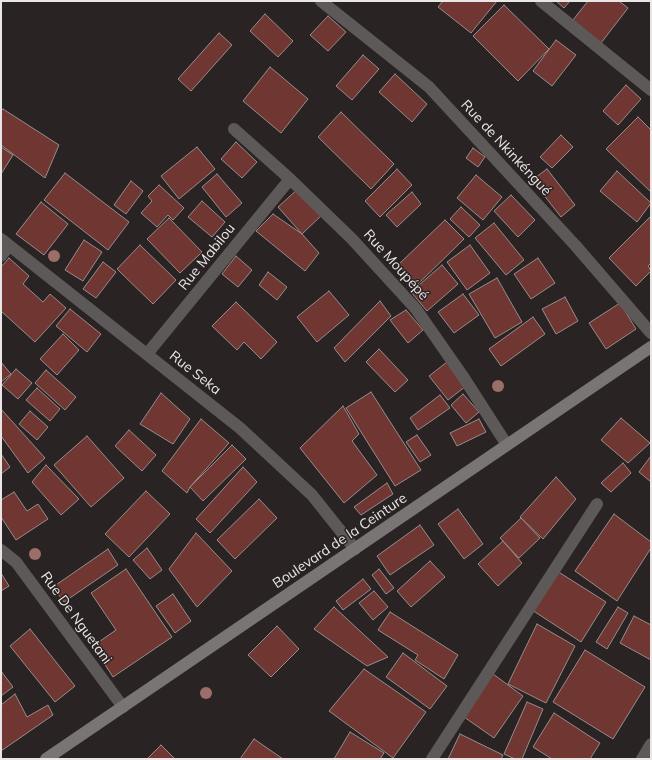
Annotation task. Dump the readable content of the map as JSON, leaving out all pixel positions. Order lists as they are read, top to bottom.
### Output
{
  "streets": {
    "street": [
      "Rue de Nkinkéngué",
      "Rue Mabilou",
      "Rue Moupépé",
      "Rue Seka",
      "Boulevard de la Ceinture",
      "Rue De Nguetani"
    ]
  },
  "crossings": [
    ["Rue Mabilou", "Rue Moupépé"],
    ["Rue Mabilou", "Rue Seka"],
    ["Rue Moupépé", "Boulevard de la Ceinture"],
    ["Rue Seka", "Boulevard de la Ceinture"],
    ["Boulevard de la Ceinture", "Rue De Nguetani"]
  ]
}
